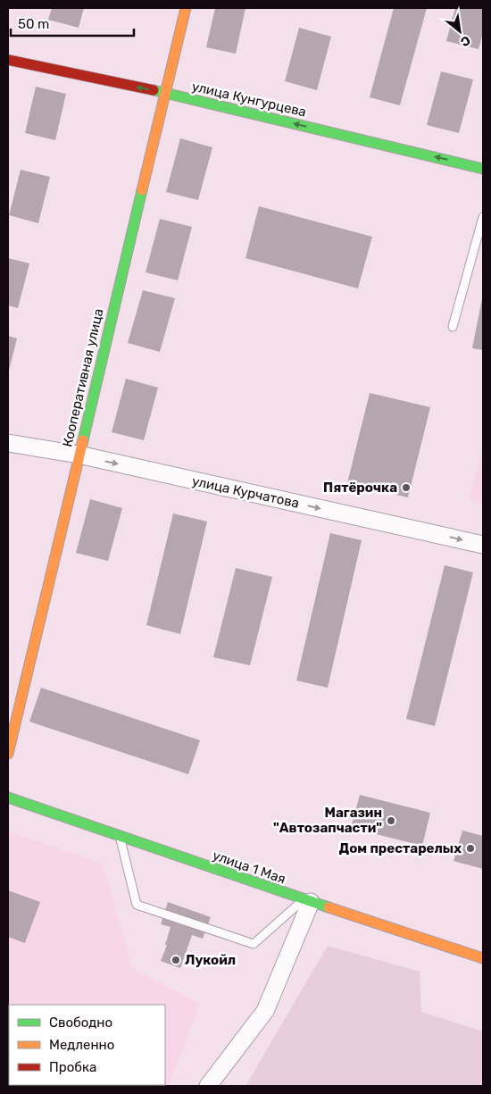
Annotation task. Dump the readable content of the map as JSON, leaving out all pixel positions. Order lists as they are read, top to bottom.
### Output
{
  "streets": {
    "street": [
      "улица Кунгурцева",
      "Кооперативная улица",
      "улица Курчатова",
      "улица 1 Мая"
    ]
  },
  "crossings": [
    ["улица Кунгурцева", "Кооперативная улица"],
    ["Кооперативная улица", "улица Курчатова"]
  ],
  "one_way": ["улица Кунгурцева", "улица Курчатова"],
  "places": [
    "Пятёрочка",
    "Магазин \"Автозапчасти\"",
    "Дом престарелых",
    "Лукойл"
  ],
  "legend": ["Свободно", "Медленно", "Пробка"],
  "scale_bar": "50 m",
  "north": "bottom right"
}
